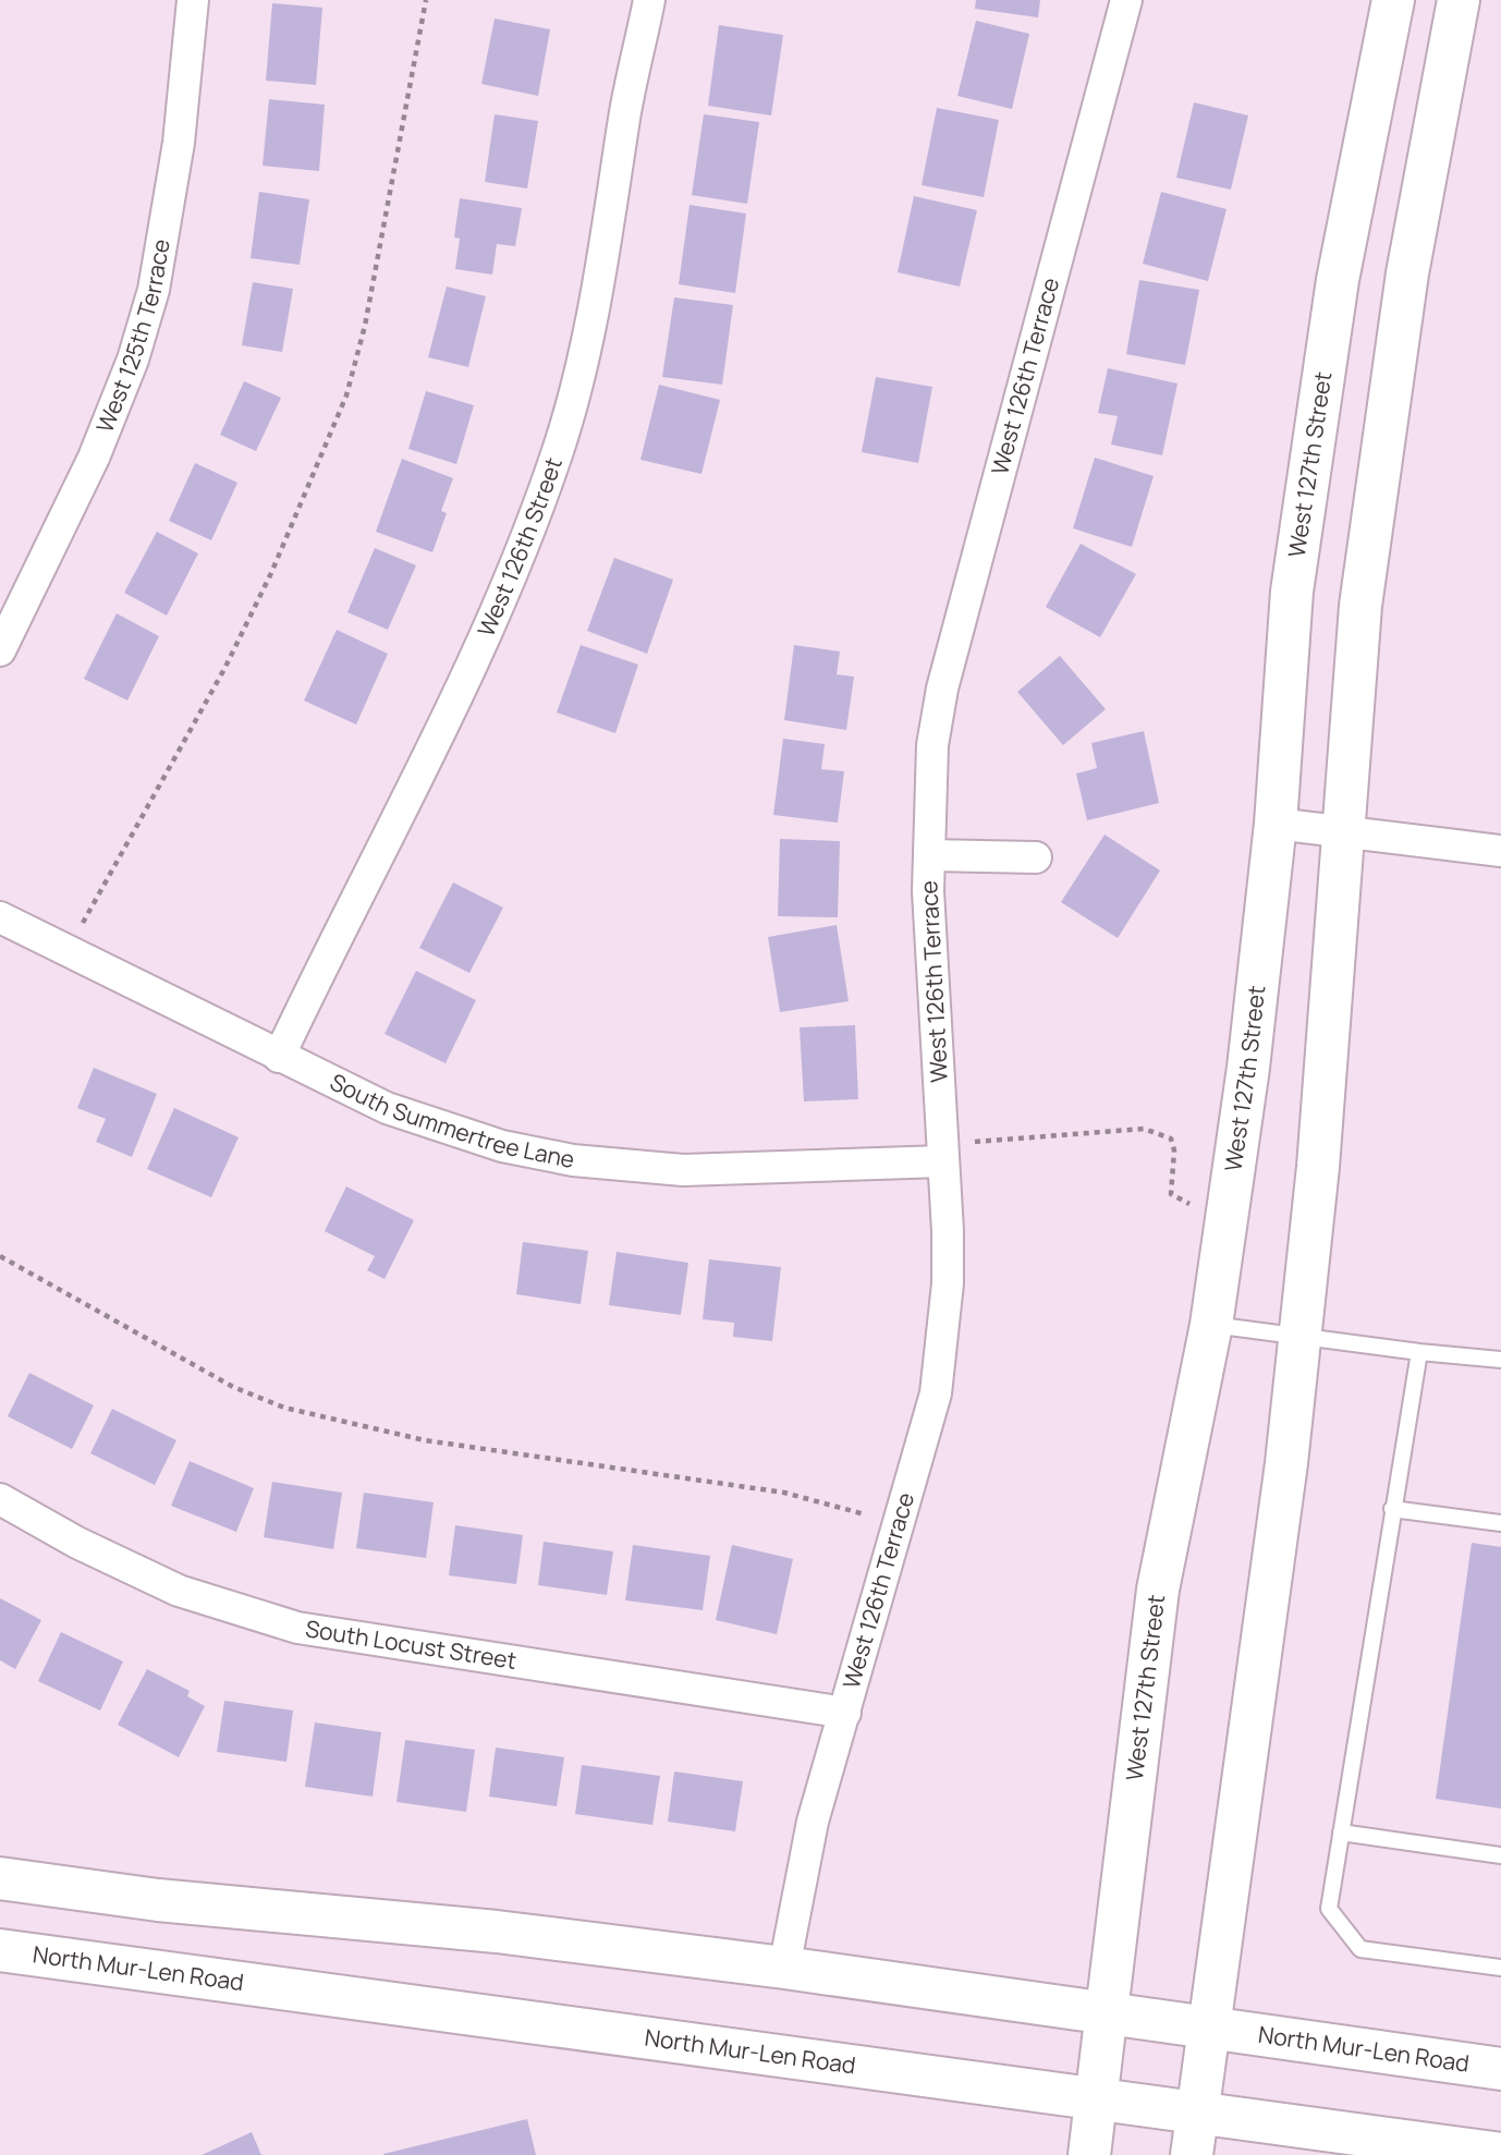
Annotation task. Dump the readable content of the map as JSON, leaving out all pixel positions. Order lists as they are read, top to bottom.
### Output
{
  "streets": {
    "main road": ["West 127th Street", "North Mur-Len Road"],
    "street": [
      "West 125th Terrace",
      "West 126th Terrace",
      "West 126th Street",
      "South Summertree Lane",
      "South Locust Street"
    ]
  },
  "crossings": [
    ["West 126th Terrace", "South Summertree Lane"],
    ["West 126th Terrace", "South Locust Street"],
    ["West 126th Terrace", "North Mur-Len Road"],
    ["West 127th Street", "North Mur-Len Road"],
    ["West 126th Street", "South Summertree Lane"]
  ]
}
